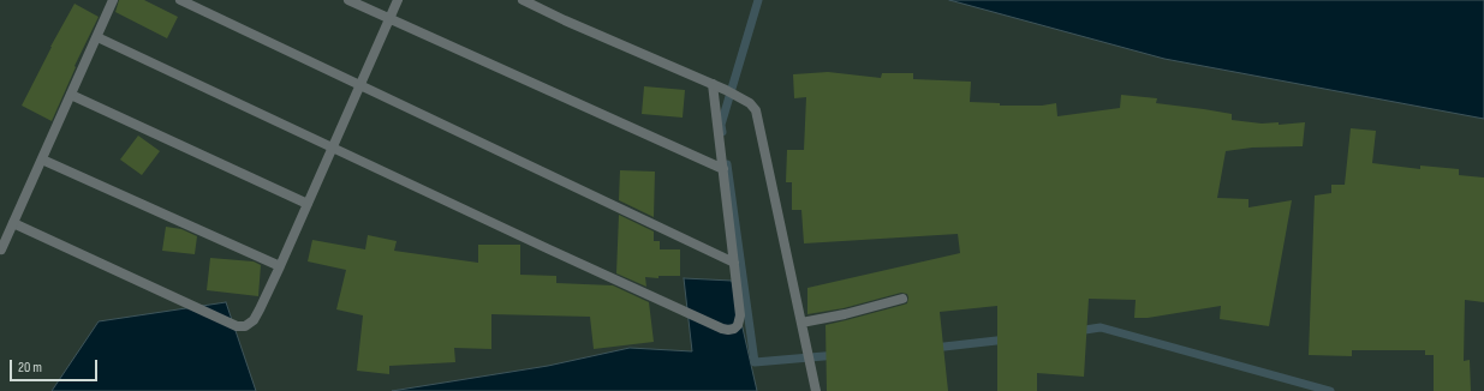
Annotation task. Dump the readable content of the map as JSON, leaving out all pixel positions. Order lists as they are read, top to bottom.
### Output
{
  "scale_bar": "20 m"
}
